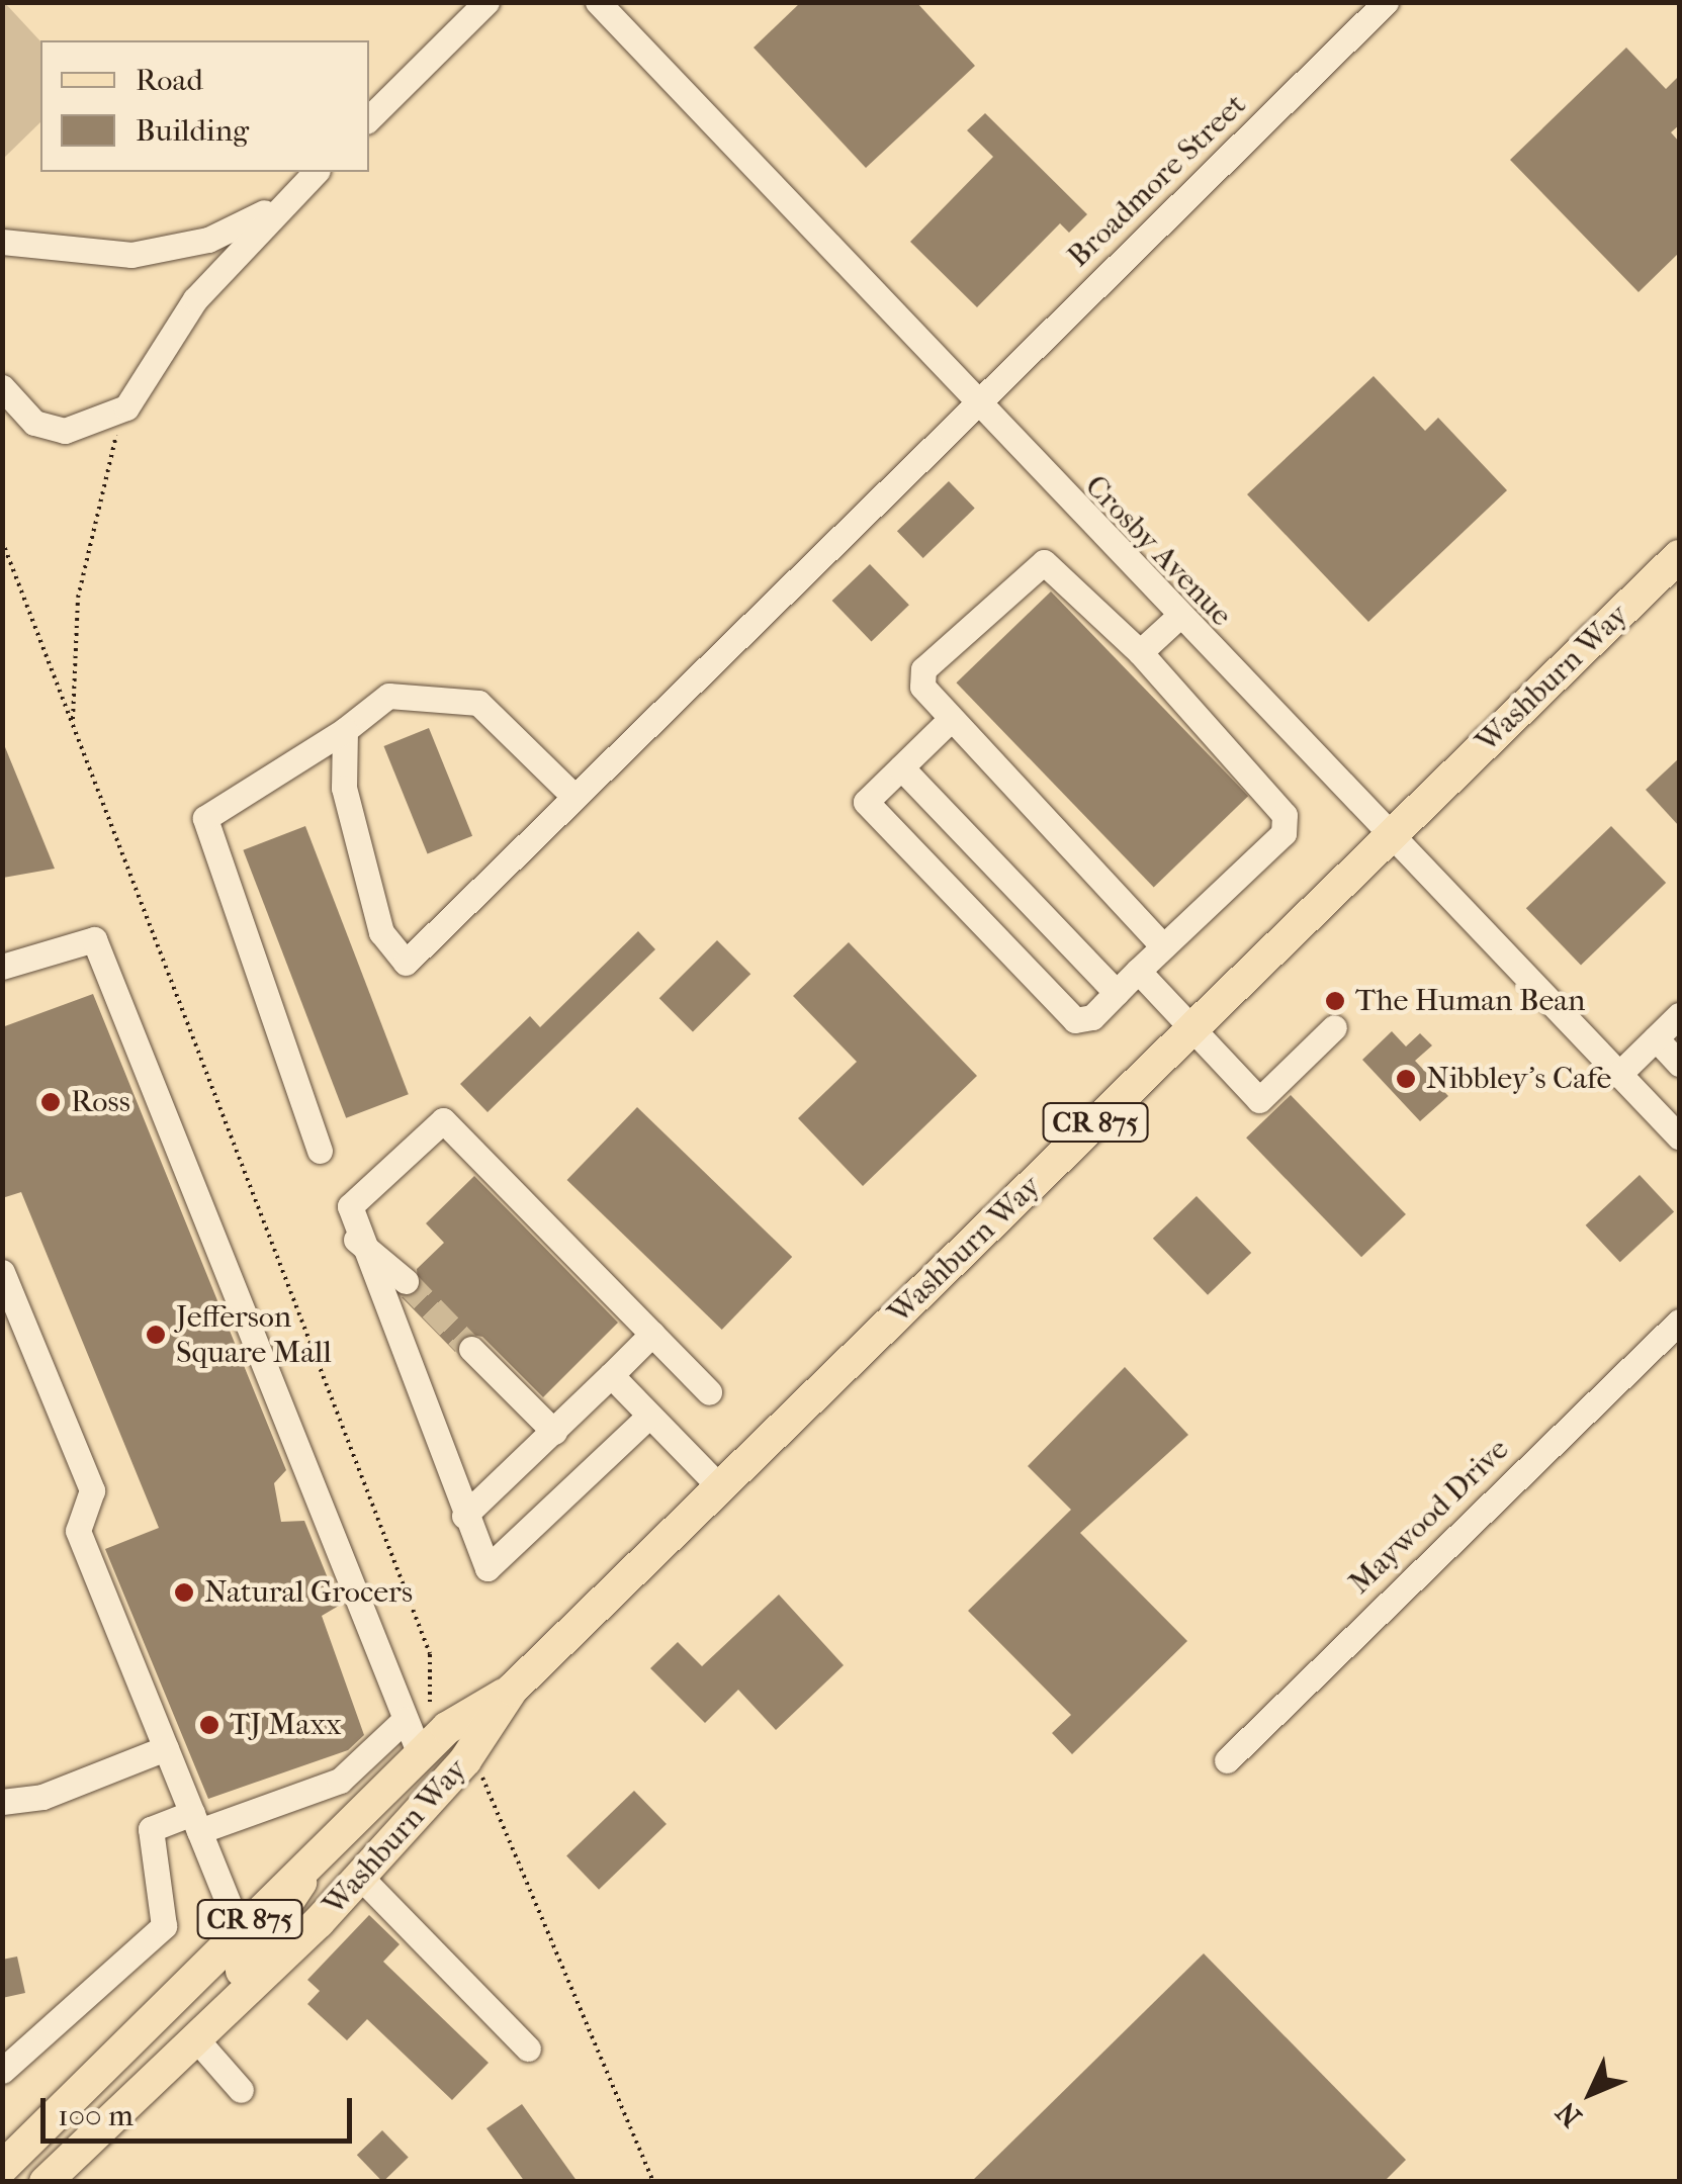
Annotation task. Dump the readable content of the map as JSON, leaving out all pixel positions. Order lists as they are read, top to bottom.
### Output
{
  "streets": {
    "main road": ["Washburn Way", "CR 875"],
    "street": ["Broadmore Street", "Crosby Avenue", "Maywood Drive"]
  },
  "crossings": [
    ["Broadmore Street", "Crosby Avenue"],
    ["Crosby Avenue", "Washburn Way"]
  ],
  "places": [
    "The Human Bean",
    "Nibbley's Cafe",
    "Ross",
    "Jefferson Square Mall",
    "Natural Grocers",
    "TJ Maxx"
  ],
  "legend": ["Road", "Building"],
  "scale_bar": "100 m",
  "north": "bottom left"
}
